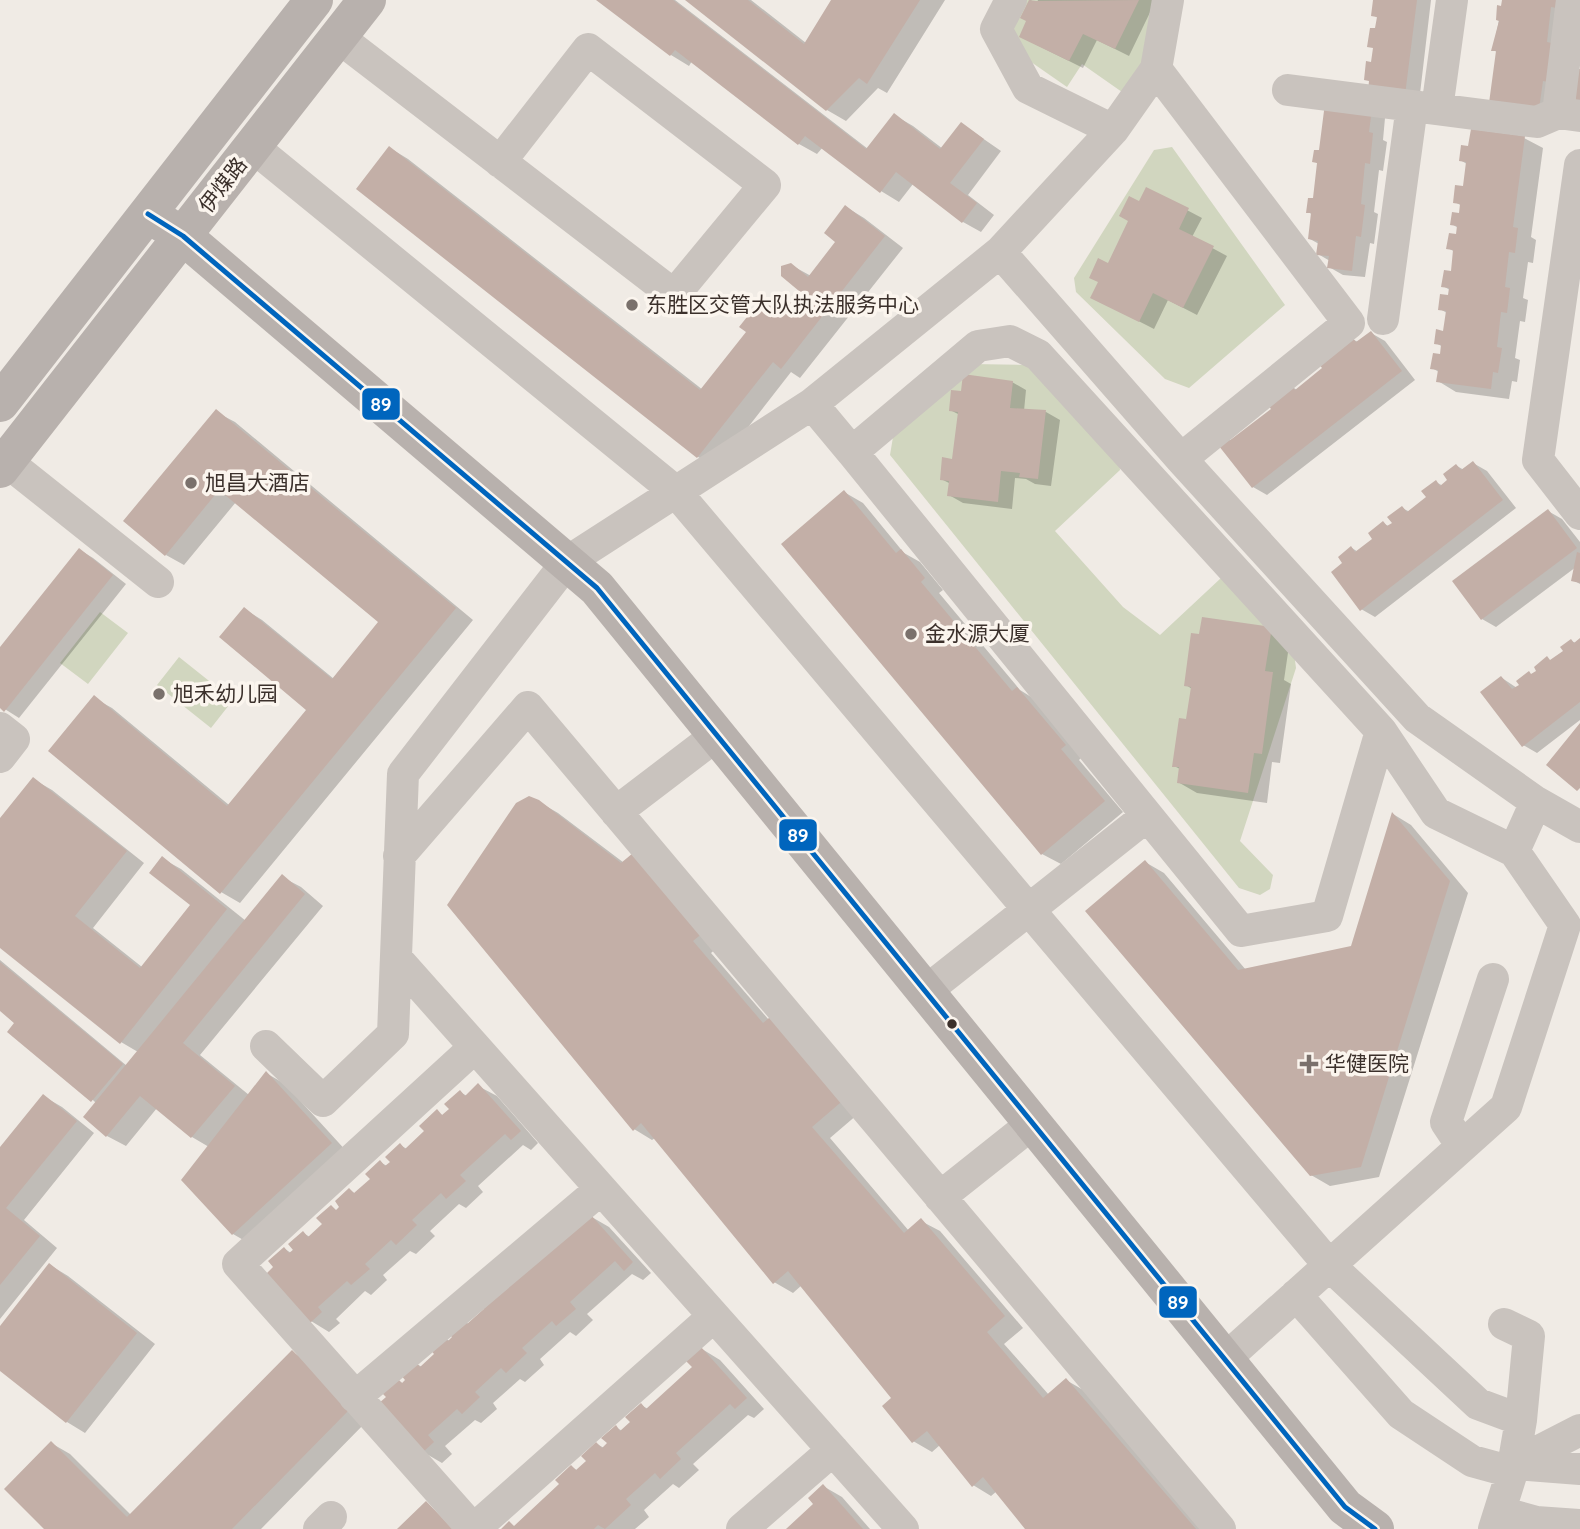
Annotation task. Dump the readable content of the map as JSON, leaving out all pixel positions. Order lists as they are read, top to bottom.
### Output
{
  "streets": {
    "main road": ["伊煤路"]
  },
  "places": {
    "other": [
      "东胜区交管大队执法服务中心",
      "旭昌大酒店",
      "金水源大厦",
      "旭禾幼儿园"
    ],
    "health": ["华健医院"]
  },
  "lines": ["transit line 89"]
}
